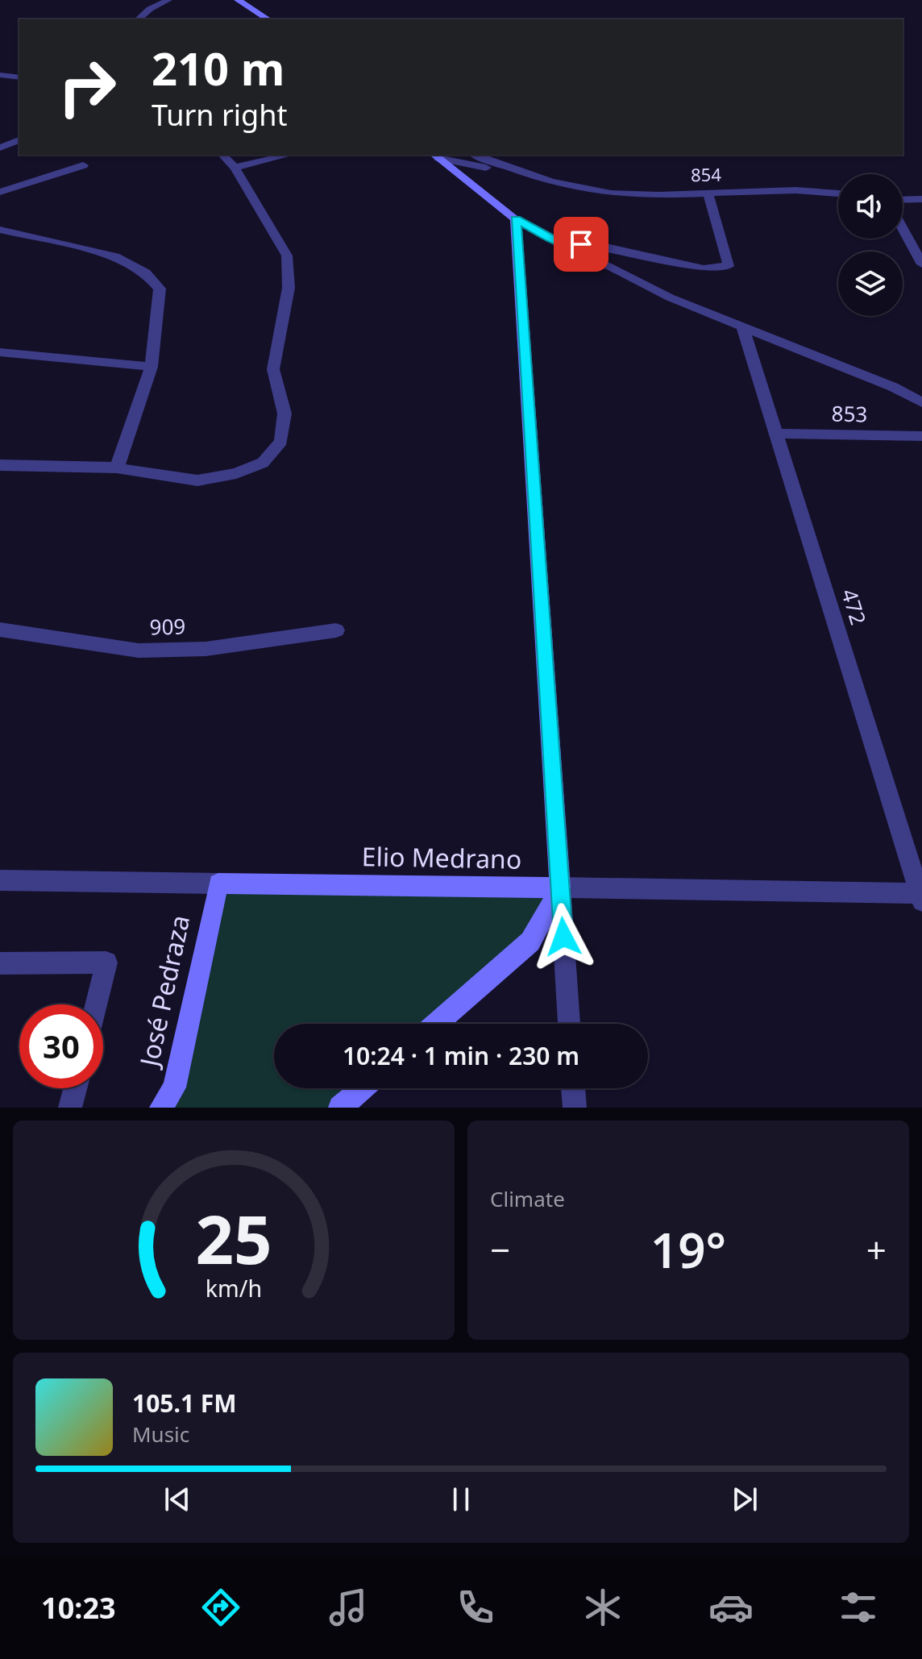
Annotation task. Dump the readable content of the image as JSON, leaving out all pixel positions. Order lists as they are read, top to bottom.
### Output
{
  "streets": {
    "main road": ["Elio Medrano", "José Pedraza"],
    "street": [
      "854",
      "853",
      "472",
      "909"
    ]
  },
  "crossings": [
    ["853", "472"],
    ["472", "Elio Medrano"],
    ["Elio Medrano", "José Pedraza"]
  ],
  "page": {
    "turn": ["210 m", "Turn right"],
    "limit": "30",
    "trip": "10:24 · 1 min · 230 m",
    "tile": "Climate",
    "heat": ["−", "19°", "+"],
    "song": ["105.1 FM", "Music"],
    "tabs": "10:23",
    "gauge": ["25", "km/h"]
  }
}
